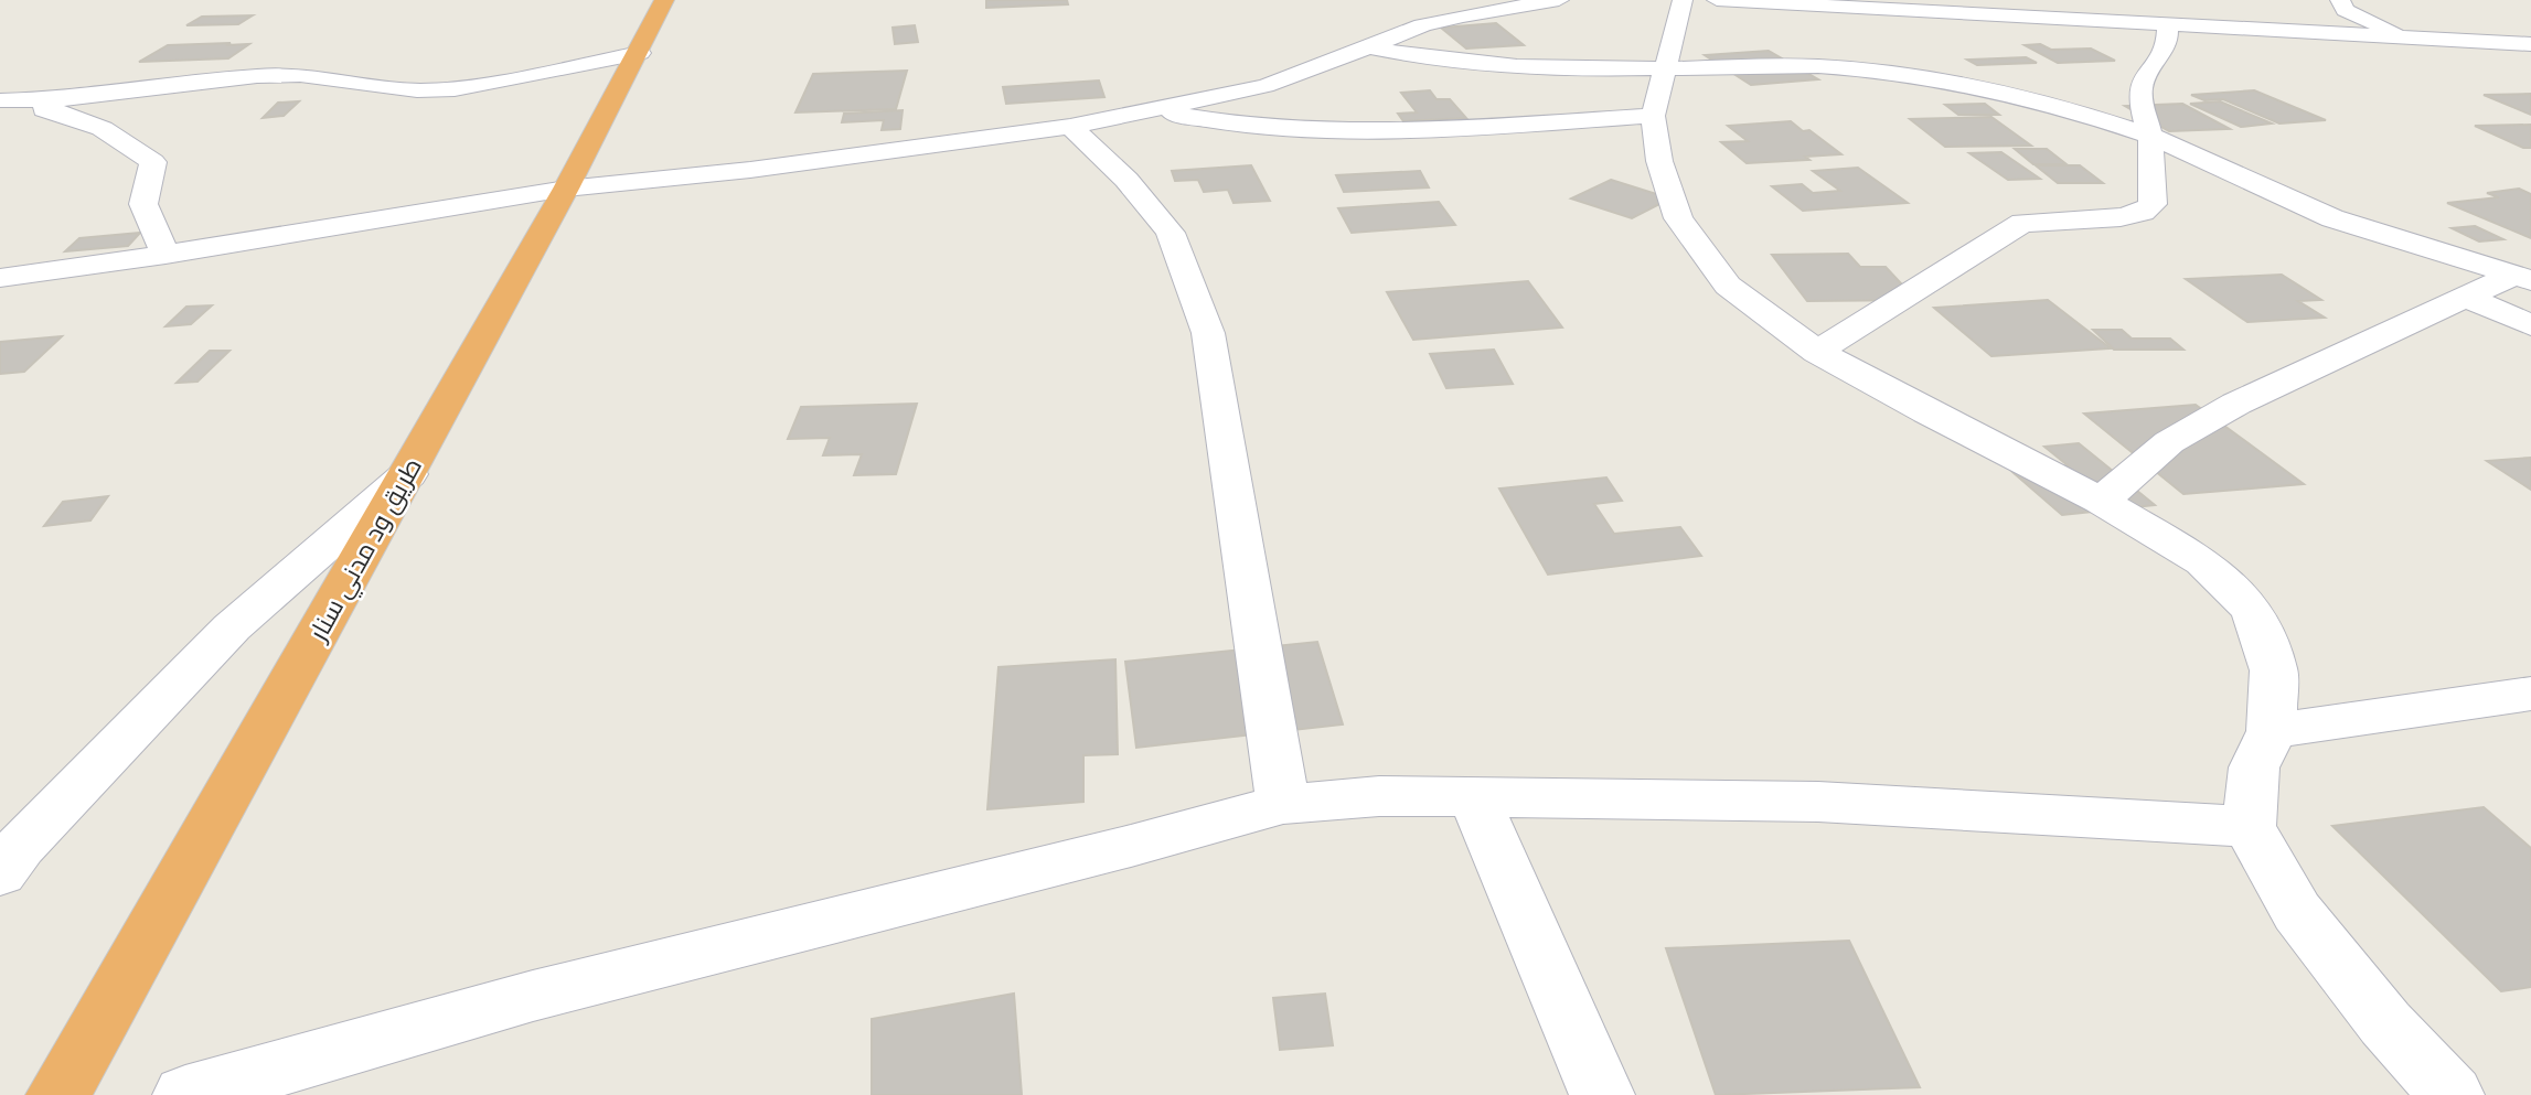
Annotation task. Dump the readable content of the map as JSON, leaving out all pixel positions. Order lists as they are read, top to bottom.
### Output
{
  "streets": {
    "highway": ["طريق ود مدني سنار"]
  }
}
